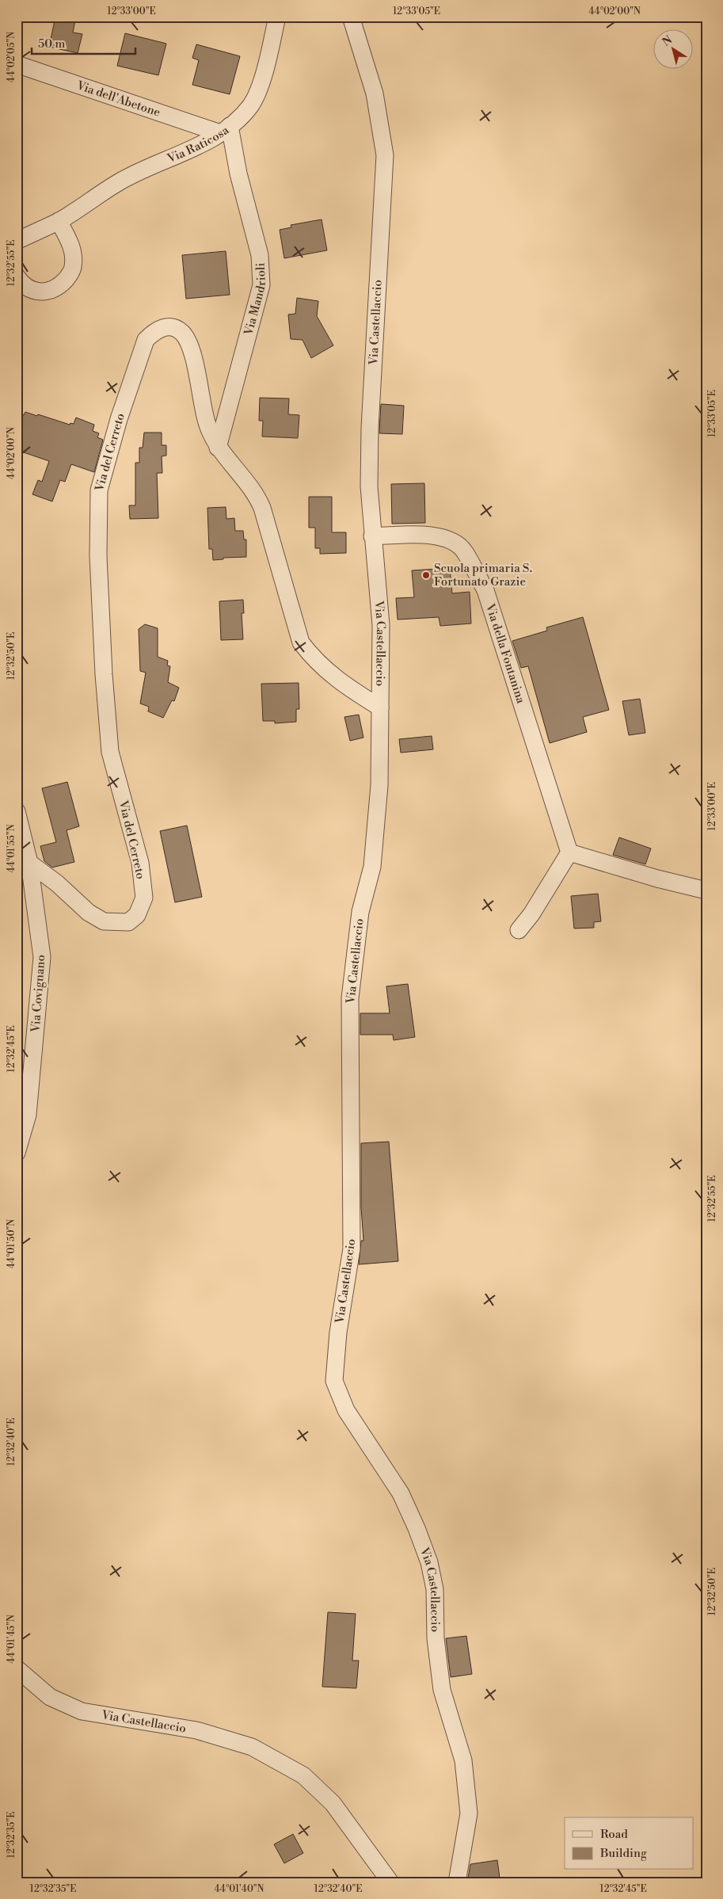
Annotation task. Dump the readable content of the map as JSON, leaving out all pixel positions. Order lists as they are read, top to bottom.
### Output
{
  "streets": {
    "street": [
      "Via dell'Abetone",
      "Via Raticosa",
      "Via Mandrioli",
      "Via Castellaccio",
      "Via del Cerreto",
      "Via della Fontanina",
      "Via Covignano"
    ]
  },
  "crossings": [
    ["Via dell'Abetone", "Via Raticosa"],
    ["Via dell'Abetone", "Via Mandrioli"],
    ["Via Raticosa", "Via Mandrioli"],
    ["Via Mandrioli", "Via del Cerreto"],
    ["Via Castellaccio", "Via del Cerreto"],
    ["Via Castellaccio", "Via della Fontanina"],
    ["Via del Cerreto", "Via Covignano"]
  ],
  "places": ["Scuola primaria S. Fortunato Grazie"],
  "legend": ["Road", "Building"],
  "scale_bar": "50 m",
  "north": "top left",
  "coordinates": [
    "12°33'00\"E",
    "12°33'05\"E",
    "44°02'00\"N",
    "44°02'05\"N",
    "12°32'55\"E",
    "12°32'50\"E",
    "44°01'55\"N",
    "12°32'45\"E",
    "44°01'50\"N",
    "12°32'40\"E",
    "44°01'45\"N",
    "12°32'35\"E",
    "44°01'40\"N"
  ]
}
